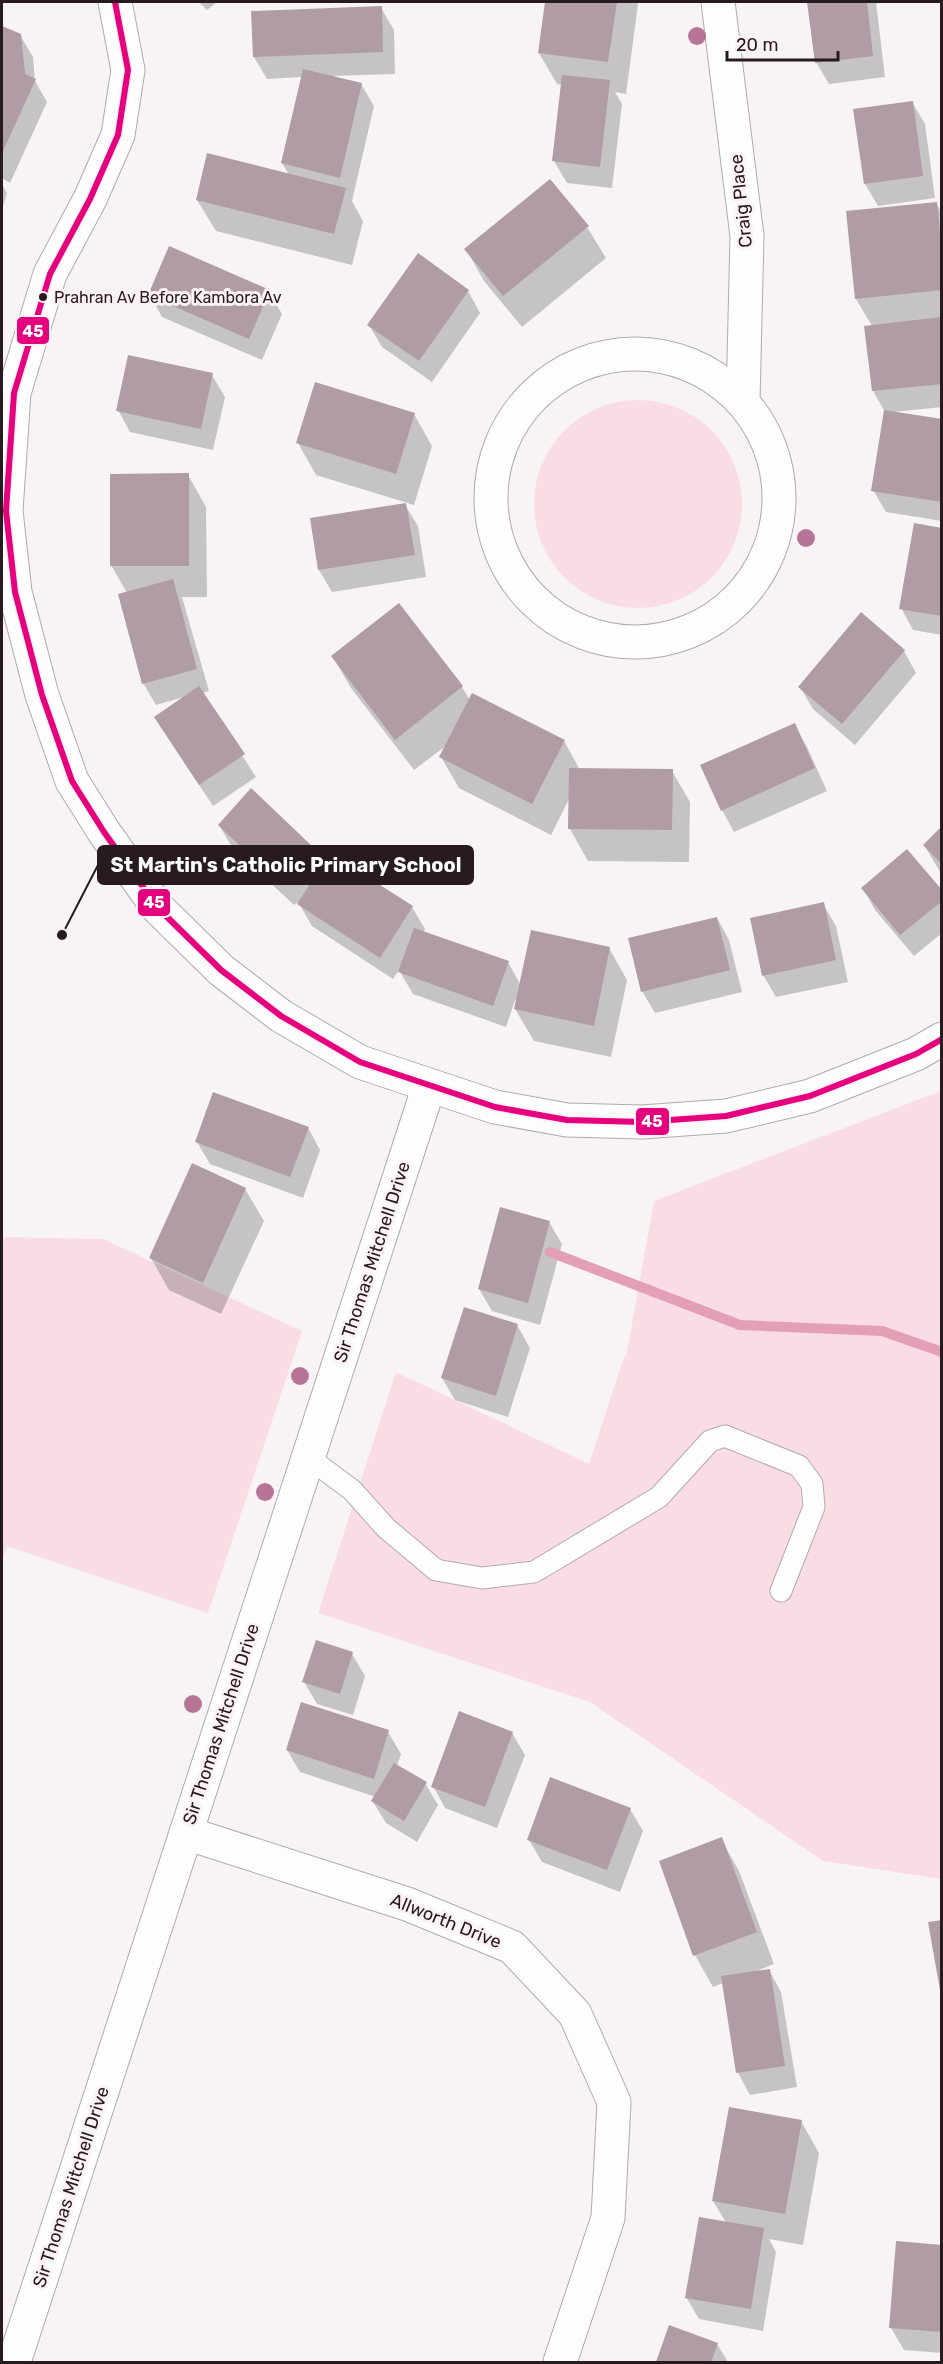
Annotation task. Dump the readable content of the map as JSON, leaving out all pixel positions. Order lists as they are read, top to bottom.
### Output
{
  "streets": {
    "street": ["Craig Place", "Sir Thomas Mitchell Drive", "Allworth Drive"]
  },
  "crossings": [
    ["Sir Thomas Mitchell Drive", "Allworth Drive"]
  ],
  "places": ["Prahran Av Before Kambora Av", "St Martin's Catholic Primary School"],
  "lines": ["transit line 45"],
  "scale_bar": "20 m"
}
